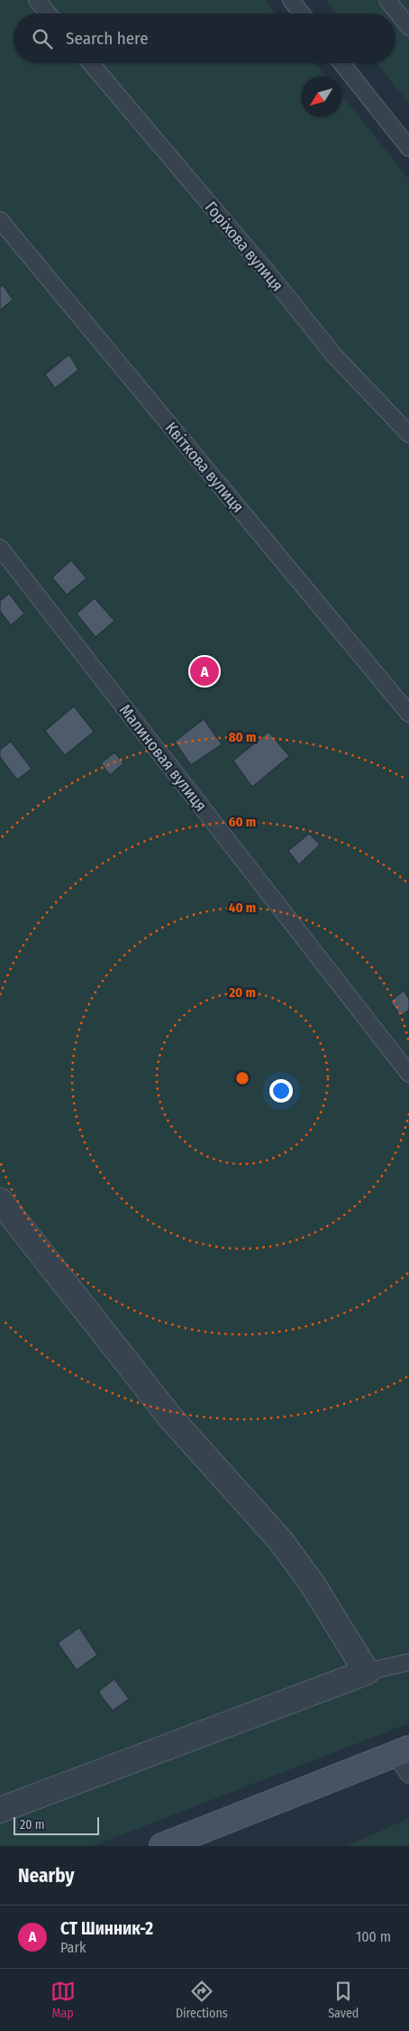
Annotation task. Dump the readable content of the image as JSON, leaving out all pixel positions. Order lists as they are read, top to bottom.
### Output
{
  "streets": {
    "lane": ["Горіхова вулиця", "Квіткова вулиця", "Малиновая вулиця"]
  },
  "scale_bar": "20 m",
  "north": "bottom left",
  "page": {
    "search": "Search here",
    "pins": "A",
    "scale": "20 m",
    "heading": "Nearby",
    "list": [
      {
        "mark": "A",
        "name": "СТ Шинник-2",
        "note": "Park",
        "value": "100 m"
      }
    ],
    "nav": ["Map", "Directions", "Saved"]
  },
  "rings": [
    "80 m",
    "60 m",
    "40 m",
    "20 m"
  ]
}
